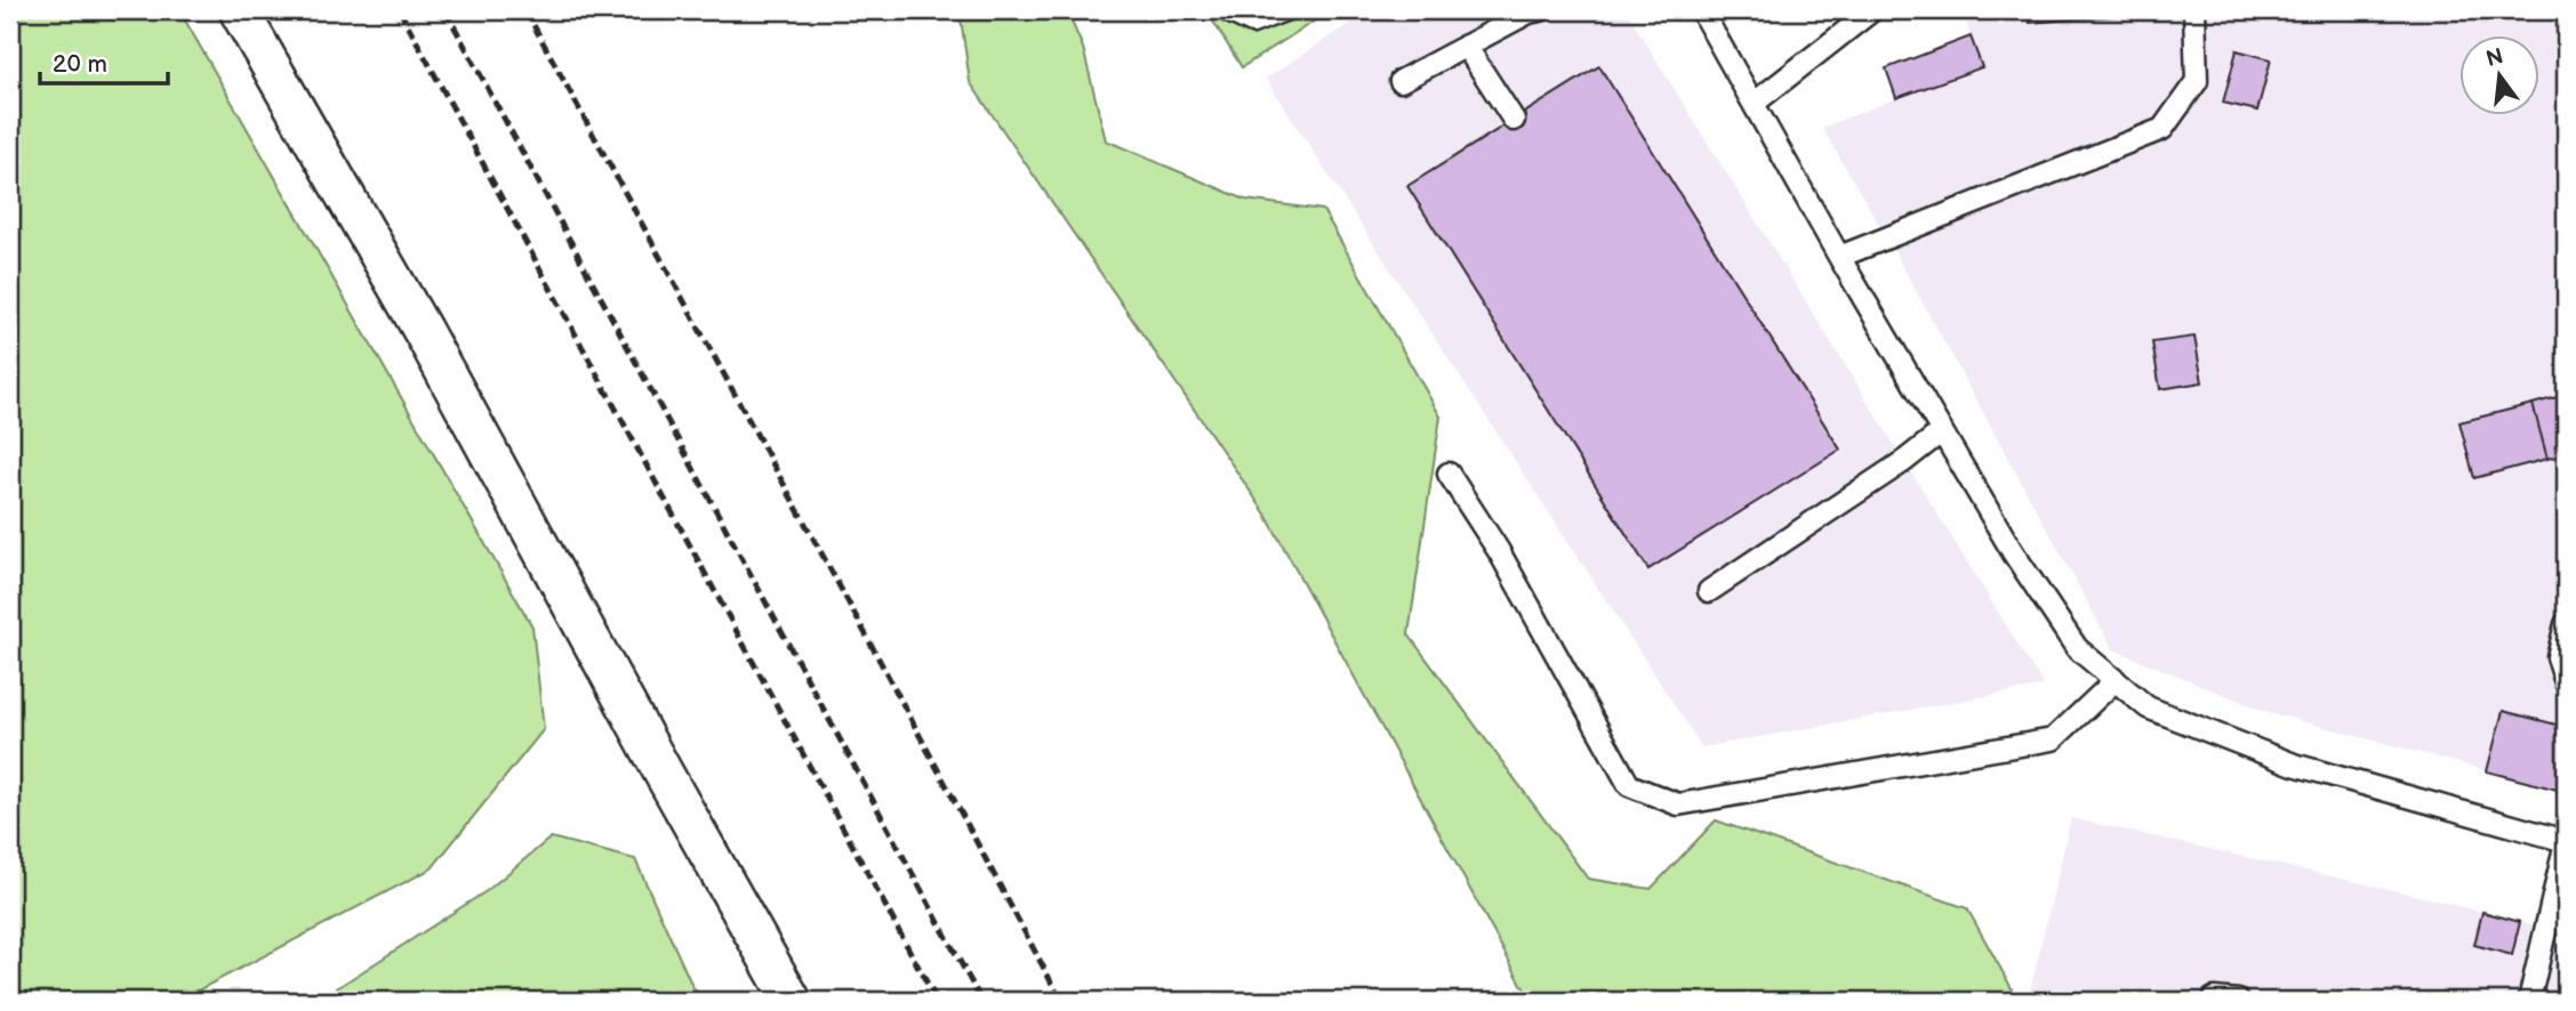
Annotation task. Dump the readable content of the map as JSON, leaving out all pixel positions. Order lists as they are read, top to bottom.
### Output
{
  "scale_bar": "20 m",
  "north": "top"
}
